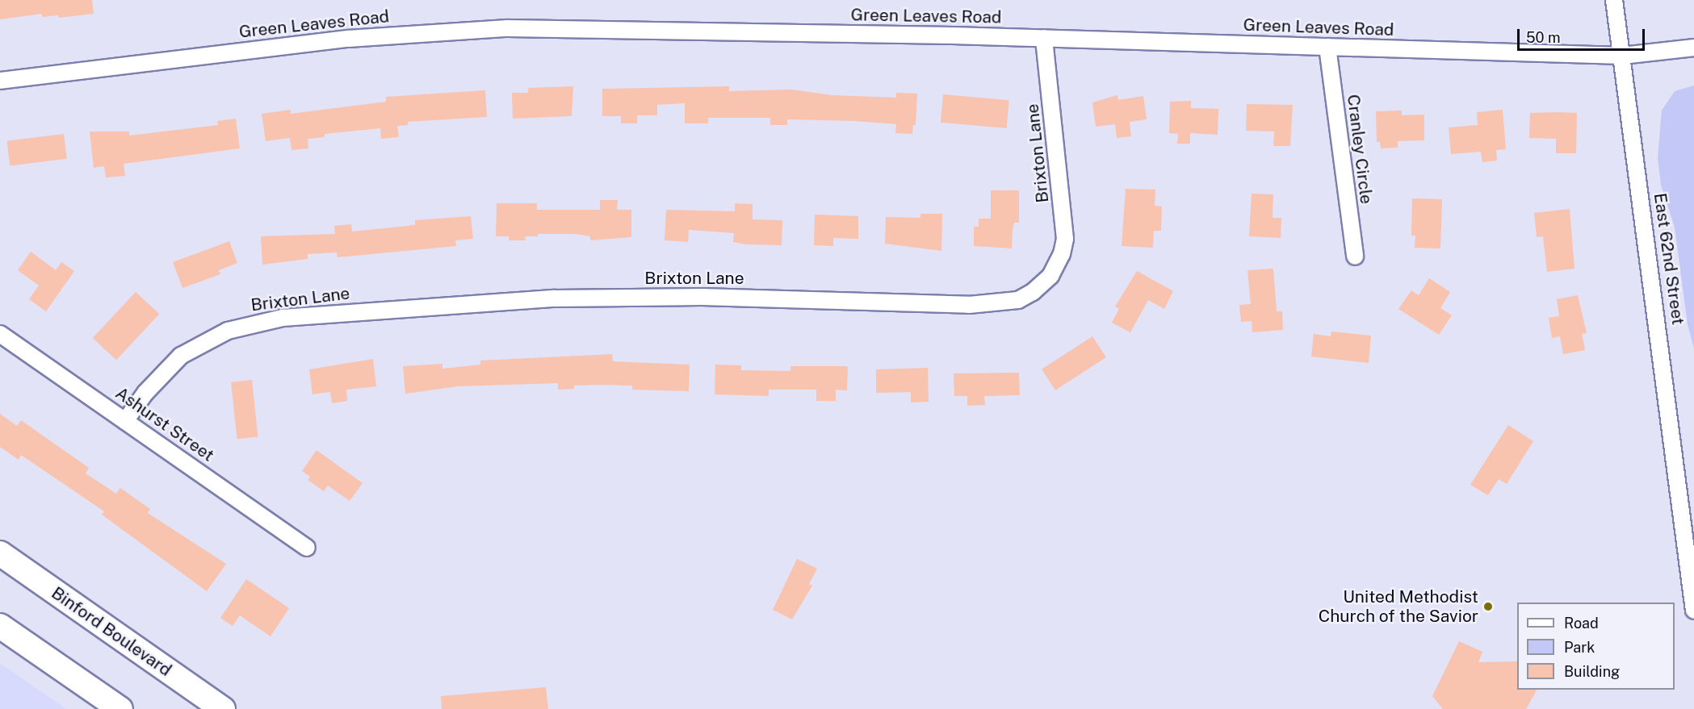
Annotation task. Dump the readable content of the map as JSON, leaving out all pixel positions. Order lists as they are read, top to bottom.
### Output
{
  "streets": {
    "main road": ["Binford Boulevard"],
    "street": [
      "Green Leaves Road",
      "Cranley Circle",
      "Brixton Lane",
      "East 62nd Street",
      "Ashurst Street"
    ]
  },
  "crossings": [
    ["Green Leaves Road", "Cranley Circle"],
    ["Green Leaves Road", "Brixton Lane"],
    ["Green Leaves Road", "East 62nd Street"],
    ["Brixton Lane", "Ashurst Street"]
  ],
  "places": ["United Methodist Church of the Savior"],
  "legend": ["Road", "Park", "Building"],
  "scale_bar": "50 m"
}
